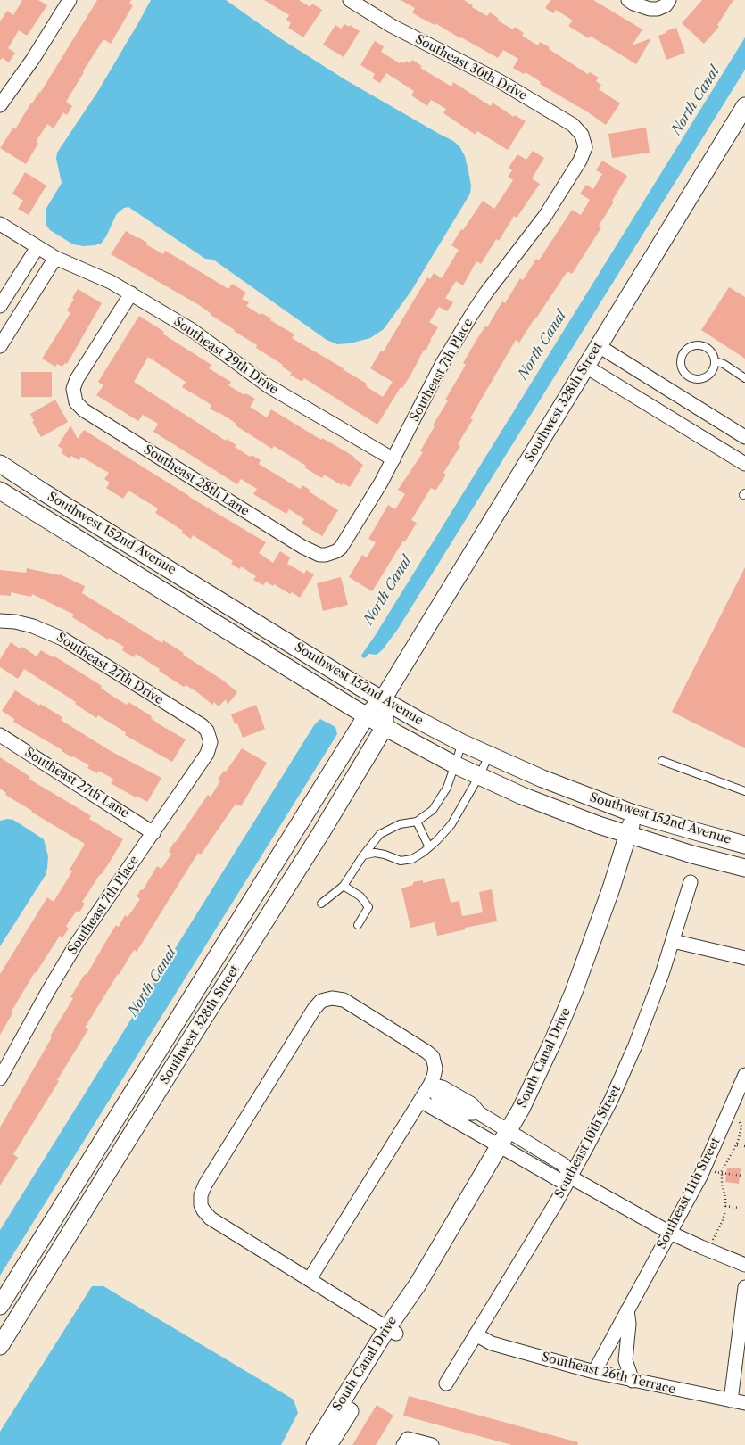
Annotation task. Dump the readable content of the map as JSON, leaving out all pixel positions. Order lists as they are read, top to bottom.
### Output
{
  "streets": {
    "street": [
      "Southeast 30th Drive",
      "Southeast 29th Drive",
      "Southeast 7th Place",
      "Southwest 328th Street",
      "Southeast 28th Lane",
      "Southwest 152nd Avenue",
      "Southeast 27th Drive",
      "Southeast 27th Lane",
      "South Canal Drive",
      "Southeast 10th Street",
      "Southeast 11th Street",
      "Southeast 26th Terrace"
    ]
  },
  "crossings": [
    ["Southeast 30th Drive", "Southeast 7th Place"],
    ["Southeast 29th Drive", "Southeast 7th Place"],
    ["Southeast 29th Drive", "Southeast 28th Lane"],
    ["Southeast 7th Place", "Southeast 28th Lane"],
    ["Southeast 7th Place", "Southeast 27th Drive"],
    ["Southeast 7th Place", "Southeast 27th Lane"],
    ["Southwest 328th Street", "Southwest 152nd Avenue"],
    ["Southwest 152nd Avenue", "South Canal Drive"],
    ["Southeast 10th Street", "Southeast 26th Terrace"],
    ["Southeast 11th Street", "Southeast 26th Terrace"]
  ],
  "water": ["North Canal"]
}
